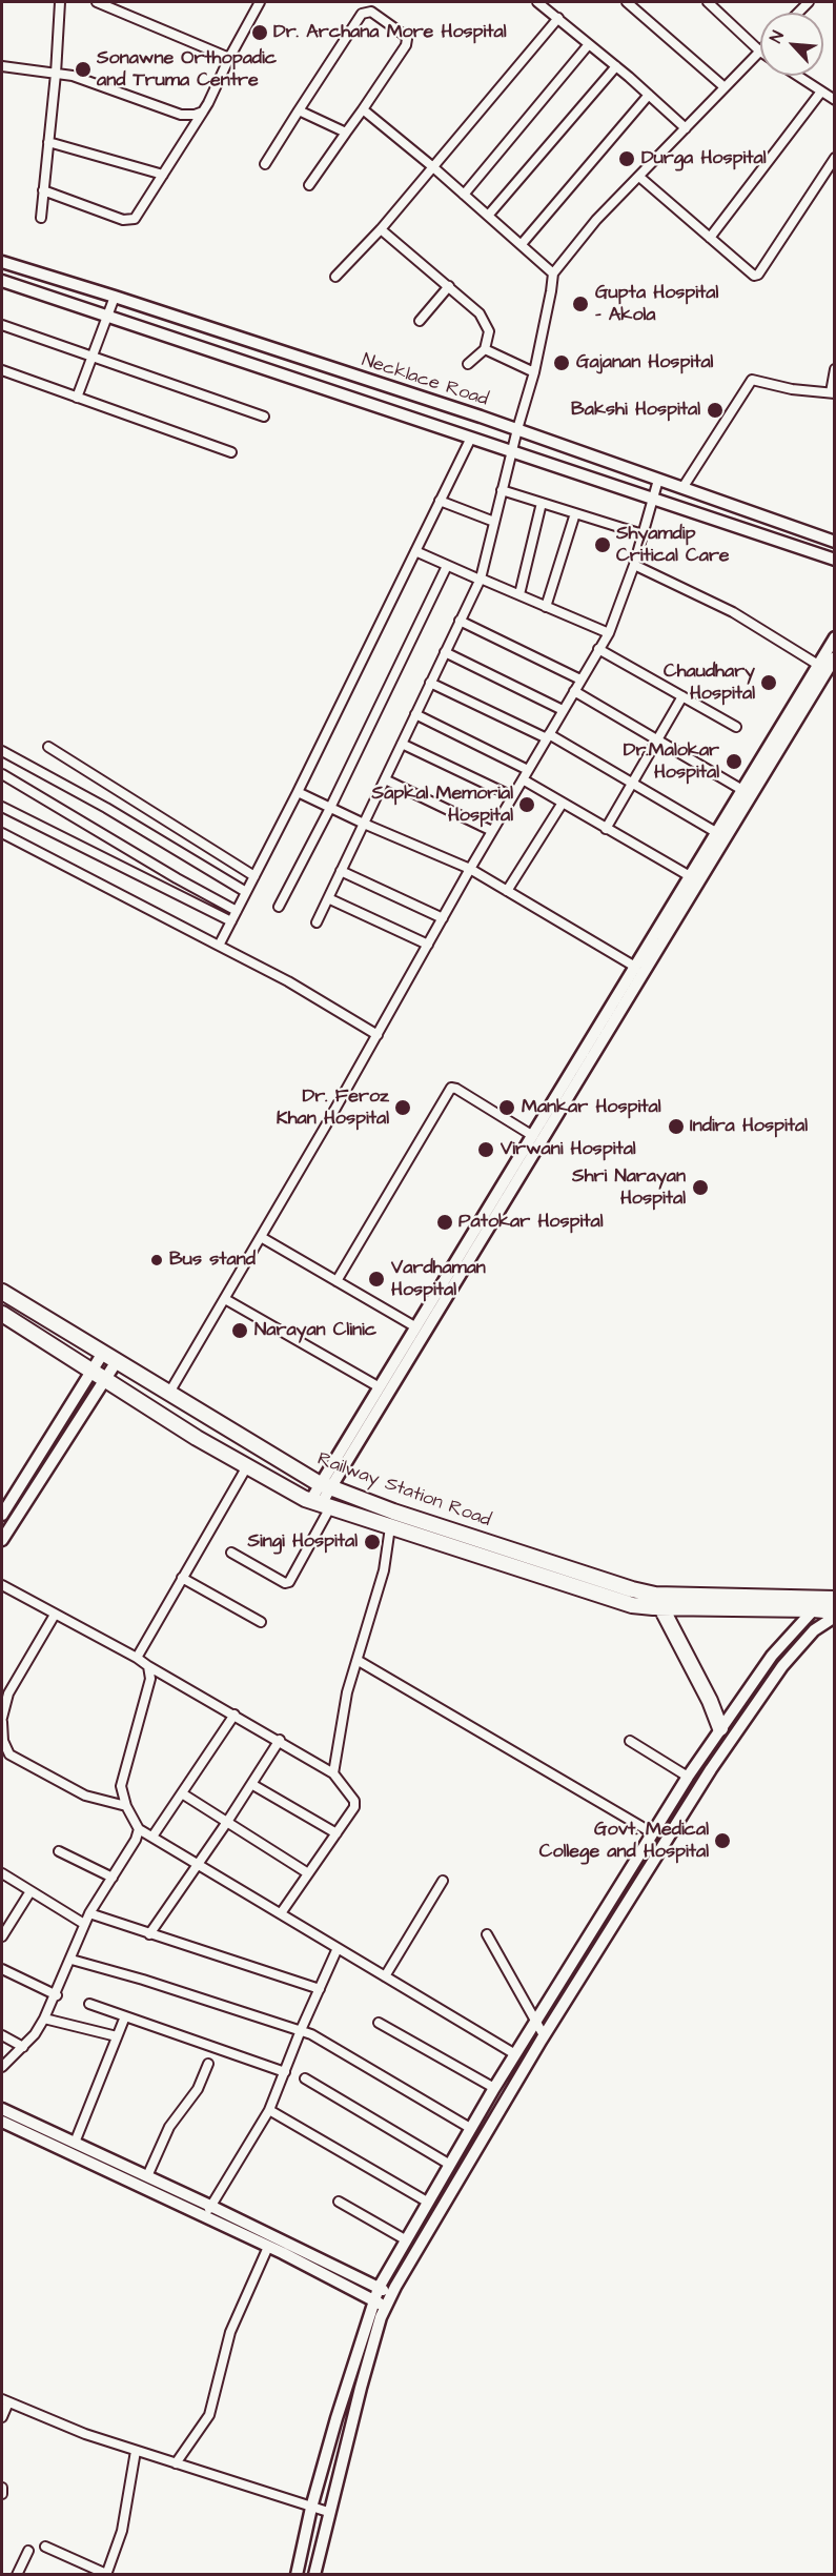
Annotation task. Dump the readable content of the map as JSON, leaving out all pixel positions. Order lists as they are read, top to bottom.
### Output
{
  "streets": {
    "highway": ["Railway Station Road"],
    "main road": ["Necklace Road"]
  },
  "places": [
    "Dr. Archana More Hospital",
    "Sonawne Orthopadic and Truma Centre",
    "Durga Hospital",
    "Gupta Hospital - Akola",
    "Gajanan Hospital",
    "Bakshi Hospital",
    "Shyamdip Critical Care",
    "Chaudhary Hospital",
    "Dr.Malokar Hospital",
    "Sapkal Memorial Hospital",
    "Dr. Feroz Khan Hospital",
    "Mankar Hospital",
    "Indira Hospital",
    "Virwani Hospital",
    "Shri Narayan Hospital",
    "Patokar Hospital",
    "Bus stand",
    "Vardhaman Hospital",
    "Narayan Clinic",
    "Singi Hospital",
    "Govt. Medical College and Hospital"
  ],
  "north": "top left"
}
